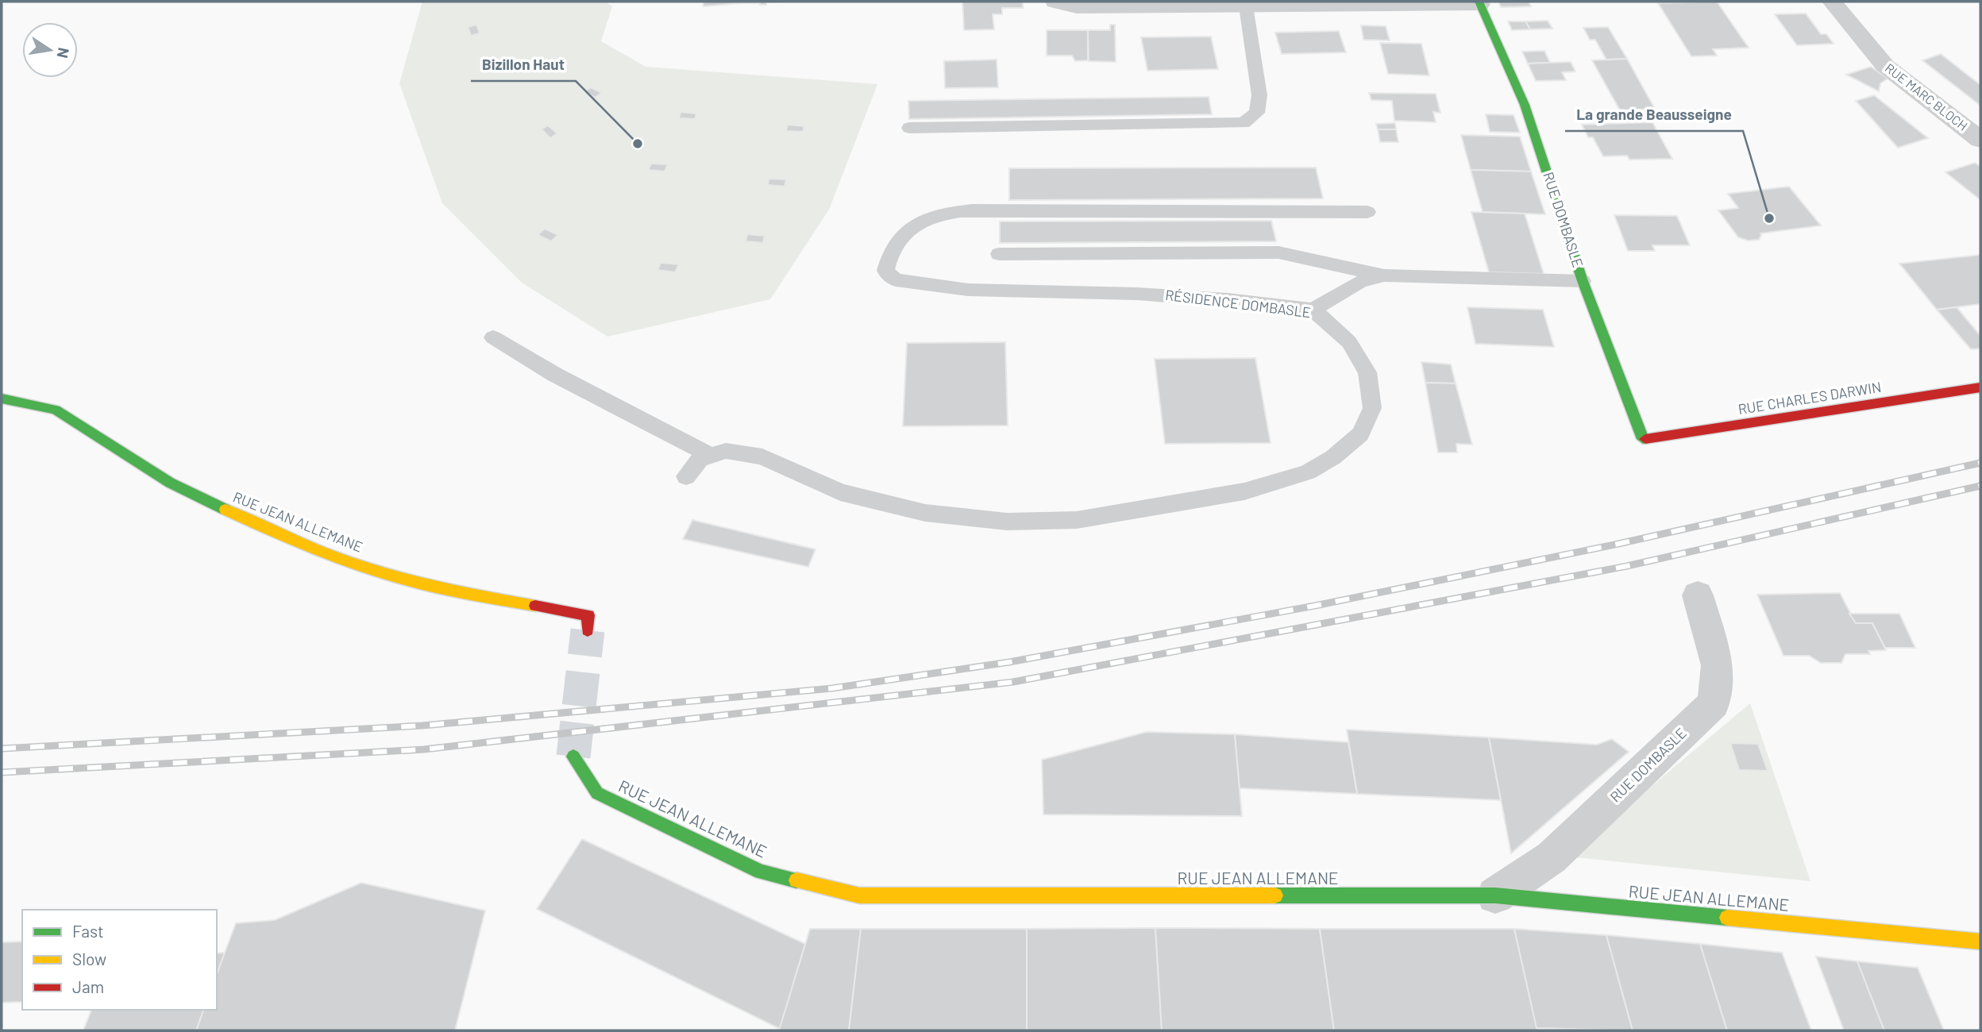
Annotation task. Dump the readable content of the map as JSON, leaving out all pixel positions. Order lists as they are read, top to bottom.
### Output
{
  "streets": {
    "street": [
      "RUE MARC BLOCH",
      "RUE DOMBASLE",
      "RUE CHARLES DARWIN",
      "RUE JEAN ALLEMANE"
    ],
    "lane": ["RÉSIDENCE DOMBASLE"]
  },
  "crossings": [
    ["RUE DOMBASLE", "RUE CHARLES DARWIN"],
    ["RUE DOMBASLE", "RUE JEAN ALLEMANE"]
  ],
  "places": ["Bizillon Haut", "La grande Beausseigne"],
  "legend": ["Fast", "Slow", "Jam"],
  "north": "right"
}
